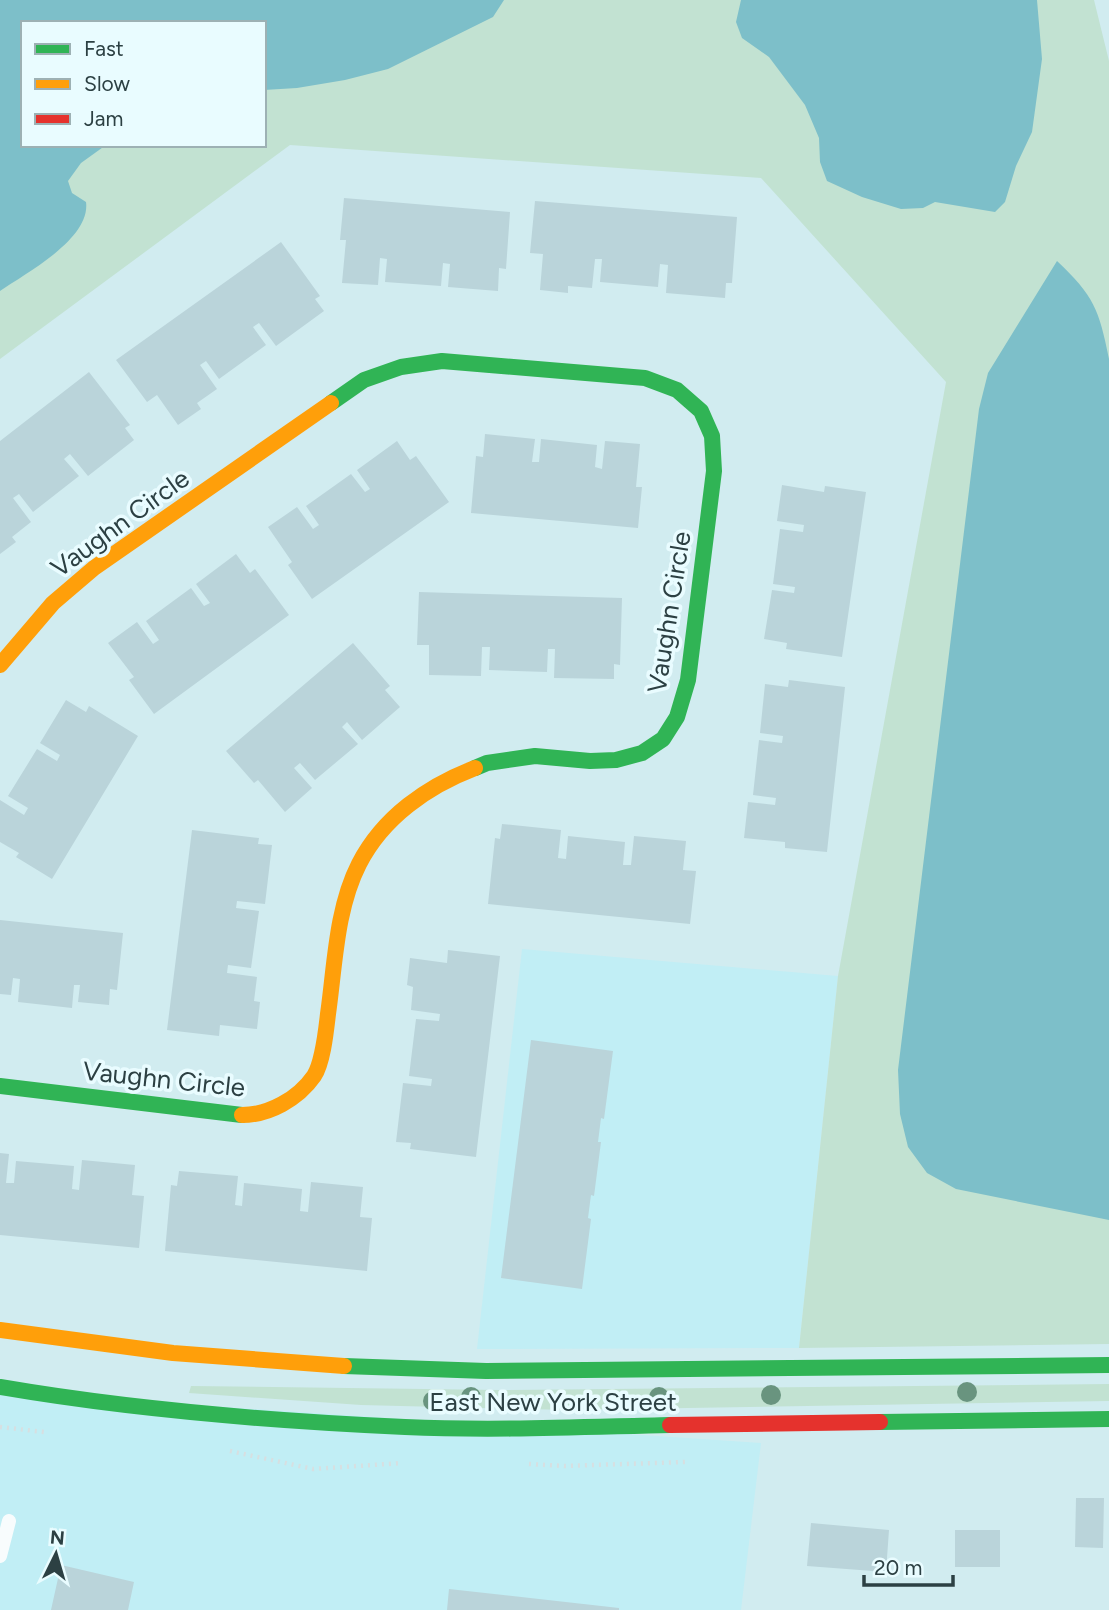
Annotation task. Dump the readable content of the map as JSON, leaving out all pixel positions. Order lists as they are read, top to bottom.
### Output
{
  "streets": {
    "main road": ["Vaughn Circle", "East New York Street"]
  },
  "legend": ["Fast", "Slow", "Jam"],
  "scale_bar": "20 m",
  "north": "top"
}
